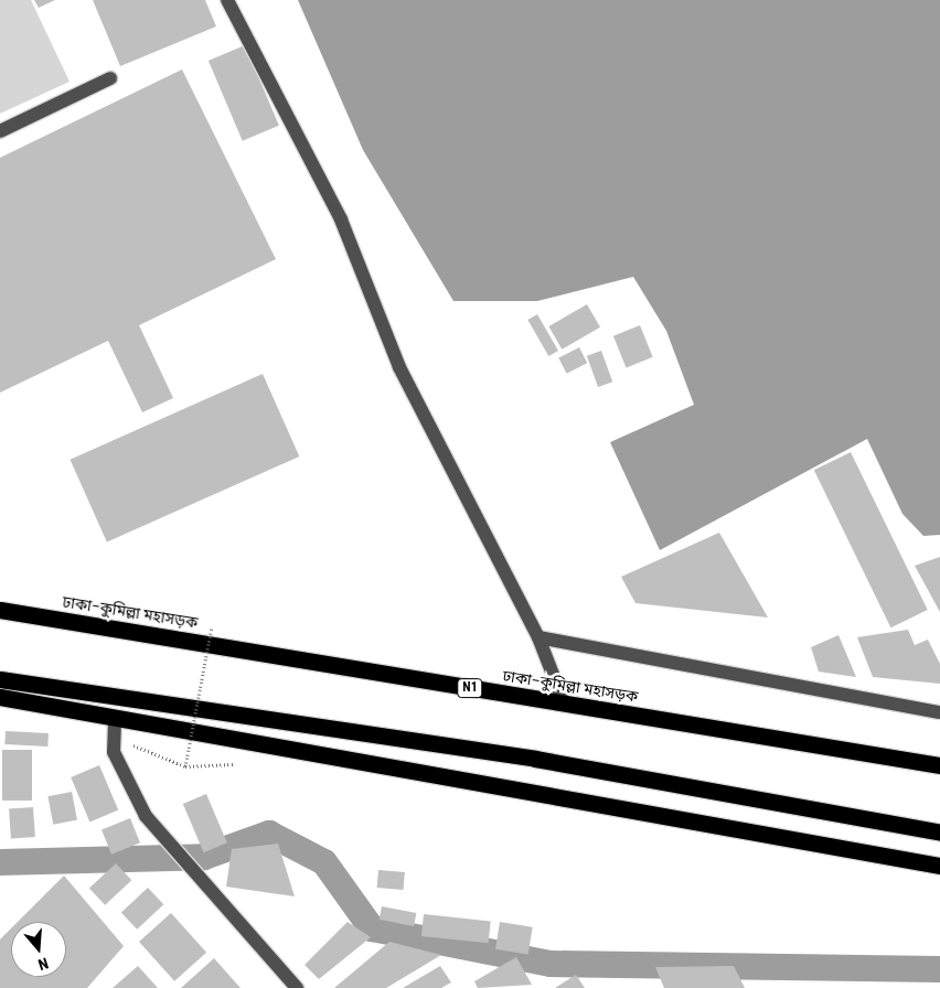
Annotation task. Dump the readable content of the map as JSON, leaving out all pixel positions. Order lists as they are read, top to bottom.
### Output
{
  "streets": {
    "highway": ["ঢাকা–কুমিল্লা মহাসড়ক", "N1"]
  },
  "north": "bottom"
}
